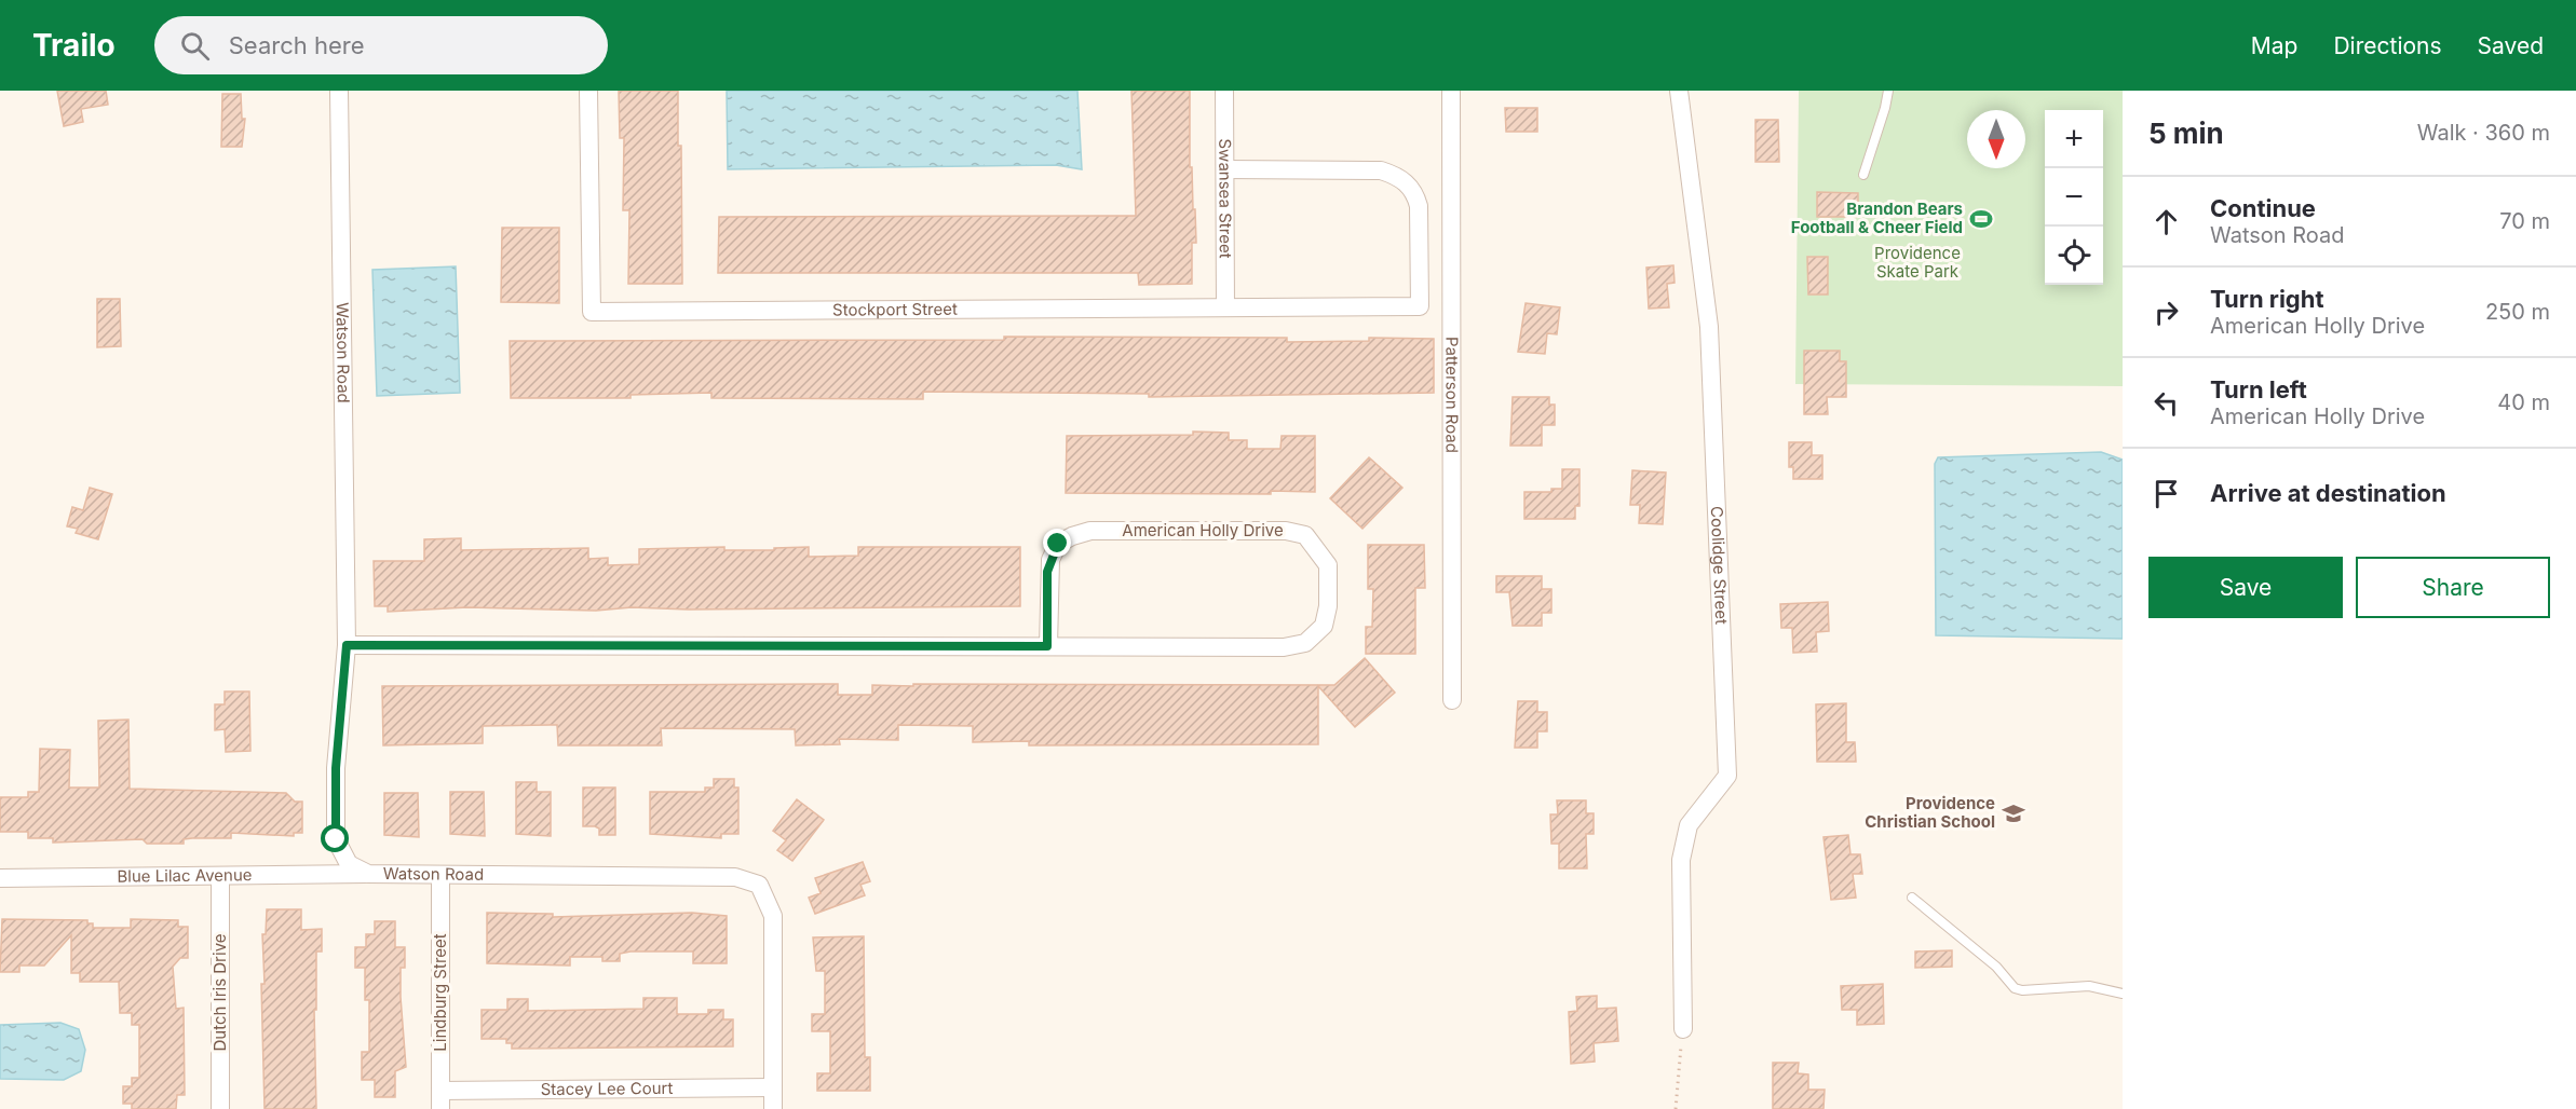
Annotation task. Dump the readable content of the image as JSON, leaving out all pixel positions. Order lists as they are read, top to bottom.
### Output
{
  "streets": {
    "street": [
      "Swansea Street",
      "Stockport Street",
      "Watson Road",
      "Patterson Road",
      "American Holly Drive",
      "Coolidge Street",
      "Blue Lilac Avenue",
      "Dutch Iris Drive",
      "Lindburg Street",
      "Stacey Lee Court"
    ]
  },
  "crossings": [
    ["Swansea Street", "Stockport Street"],
    ["Watson Road", "American Holly Drive"],
    ["Watson Road", "Blue Lilac Avenue"],
    ["Watson Road", "Lindburg Street"],
    ["Watson Road", "Stacey Lee Court"],
    ["Blue Lilac Avenue", "Dutch Iris Drive"],
    ["Lindburg Street", "Stacey Lee Court"]
  ],
  "parks": ["Providence Skate Park"],
  "places": {
    "sports": ["Brandon Bears Football & Cheer Field"],
    "school or university": ["Providence Christian School"]
  },
  "north": "bottom",
  "page": {
    "header": "Trailo",
    "search": "Search here",
    "nav": ["Map", "Directions", "Saved"],
    "heading": ["5 min", "Walk · 360 m"],
    "map_buttons": ["+", "−"],
    "list": [
      ["Continue", "Watson Road", "70 m"],
      ["Turn right", "American Holly Drive", "250 m"],
      ["Turn left", "American Holly Drive", "40 m"],
      "Arrive at destination"
    ],
    "buttons": ["Save", "Share"]
  }
}
